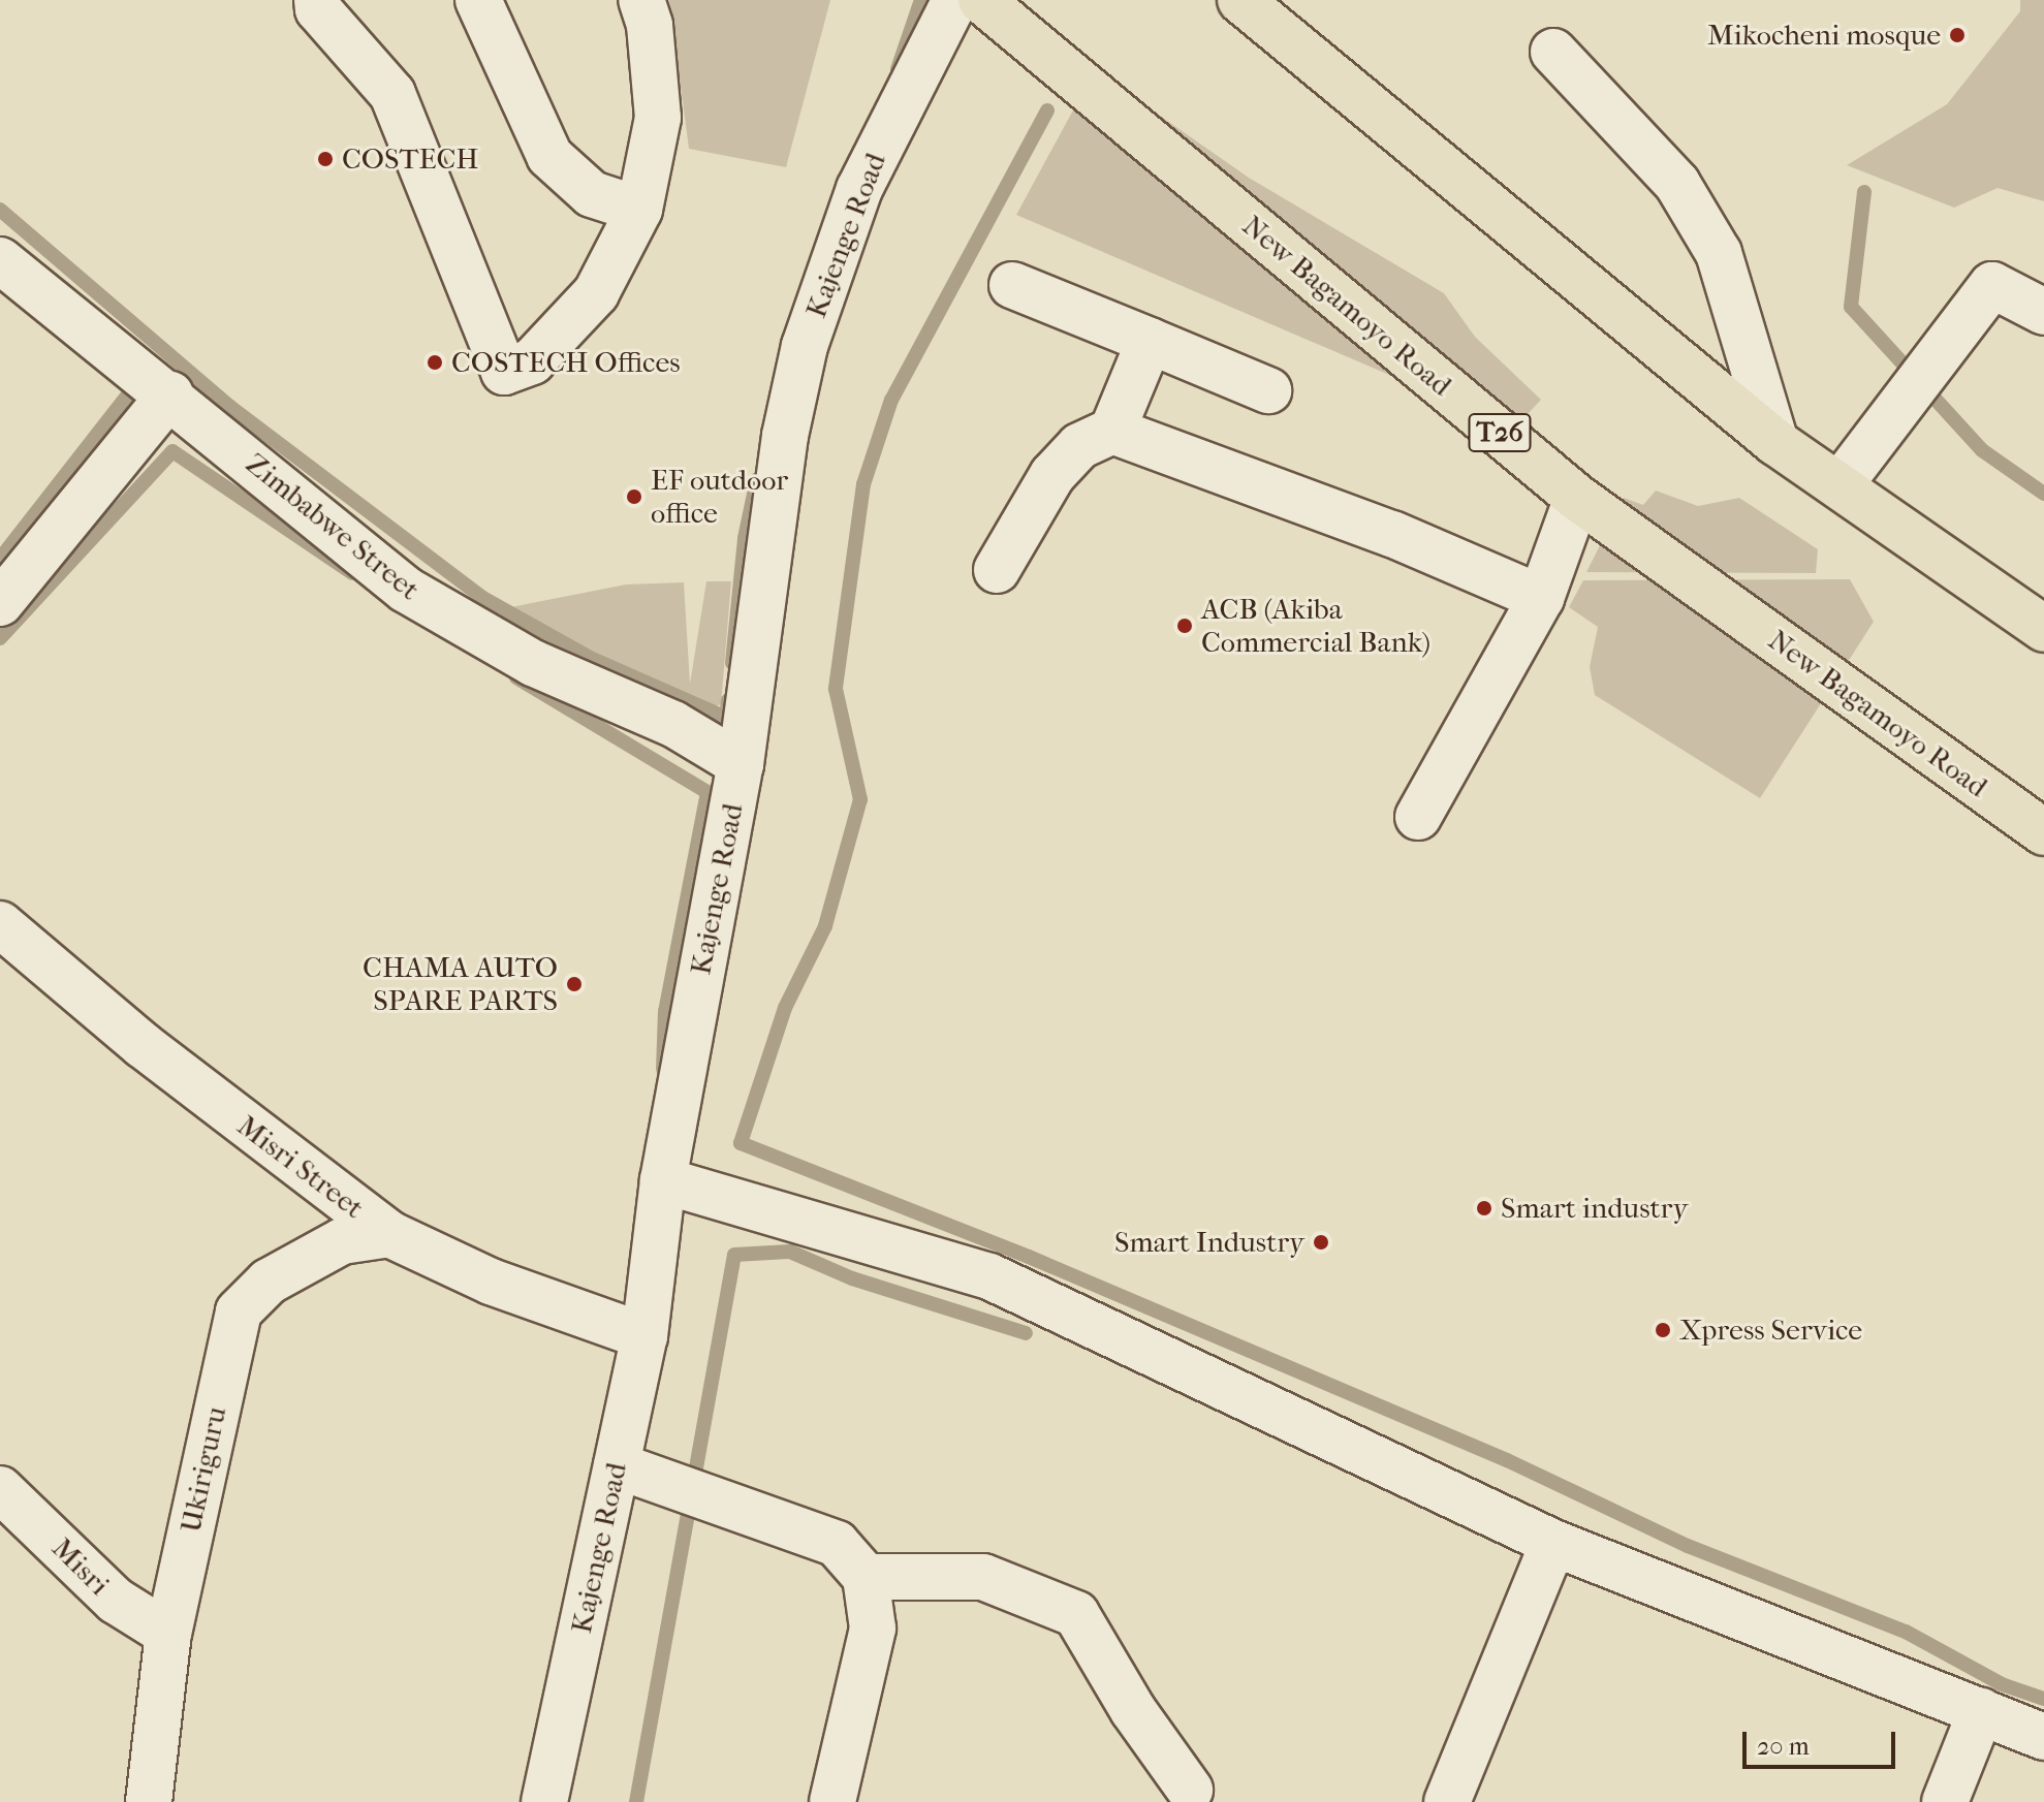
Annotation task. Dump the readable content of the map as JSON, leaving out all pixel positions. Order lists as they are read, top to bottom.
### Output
{
  "streets": {
    "highway": ["New Bagamoyo Road", "T26"],
    "street": [
      "Kajenge Road",
      "Zimbabwe Street",
      "Misri Street",
      "Ukiriguru",
      "Misri"
    ]
  },
  "crossings": [
    ["Kajenge Road", "Zimbabwe Street"],
    ["Kajenge Road", "Misri Street"],
    ["Misri Street", "Ukiriguru"],
    ["Ukiriguru", "Misri"]
  ],
  "places": [
    "Mikocheni mosque",
    "COSTECH",
    "COSTECH Offices",
    "EF outdoor office",
    "ACB (Akiba Commercial Bank)",
    "CHAMA AUTO SPARE PARTS",
    "Smart industry",
    "Smart Industry",
    "Xpress Service"
  ],
  "scale_bar": "20 m"
}
